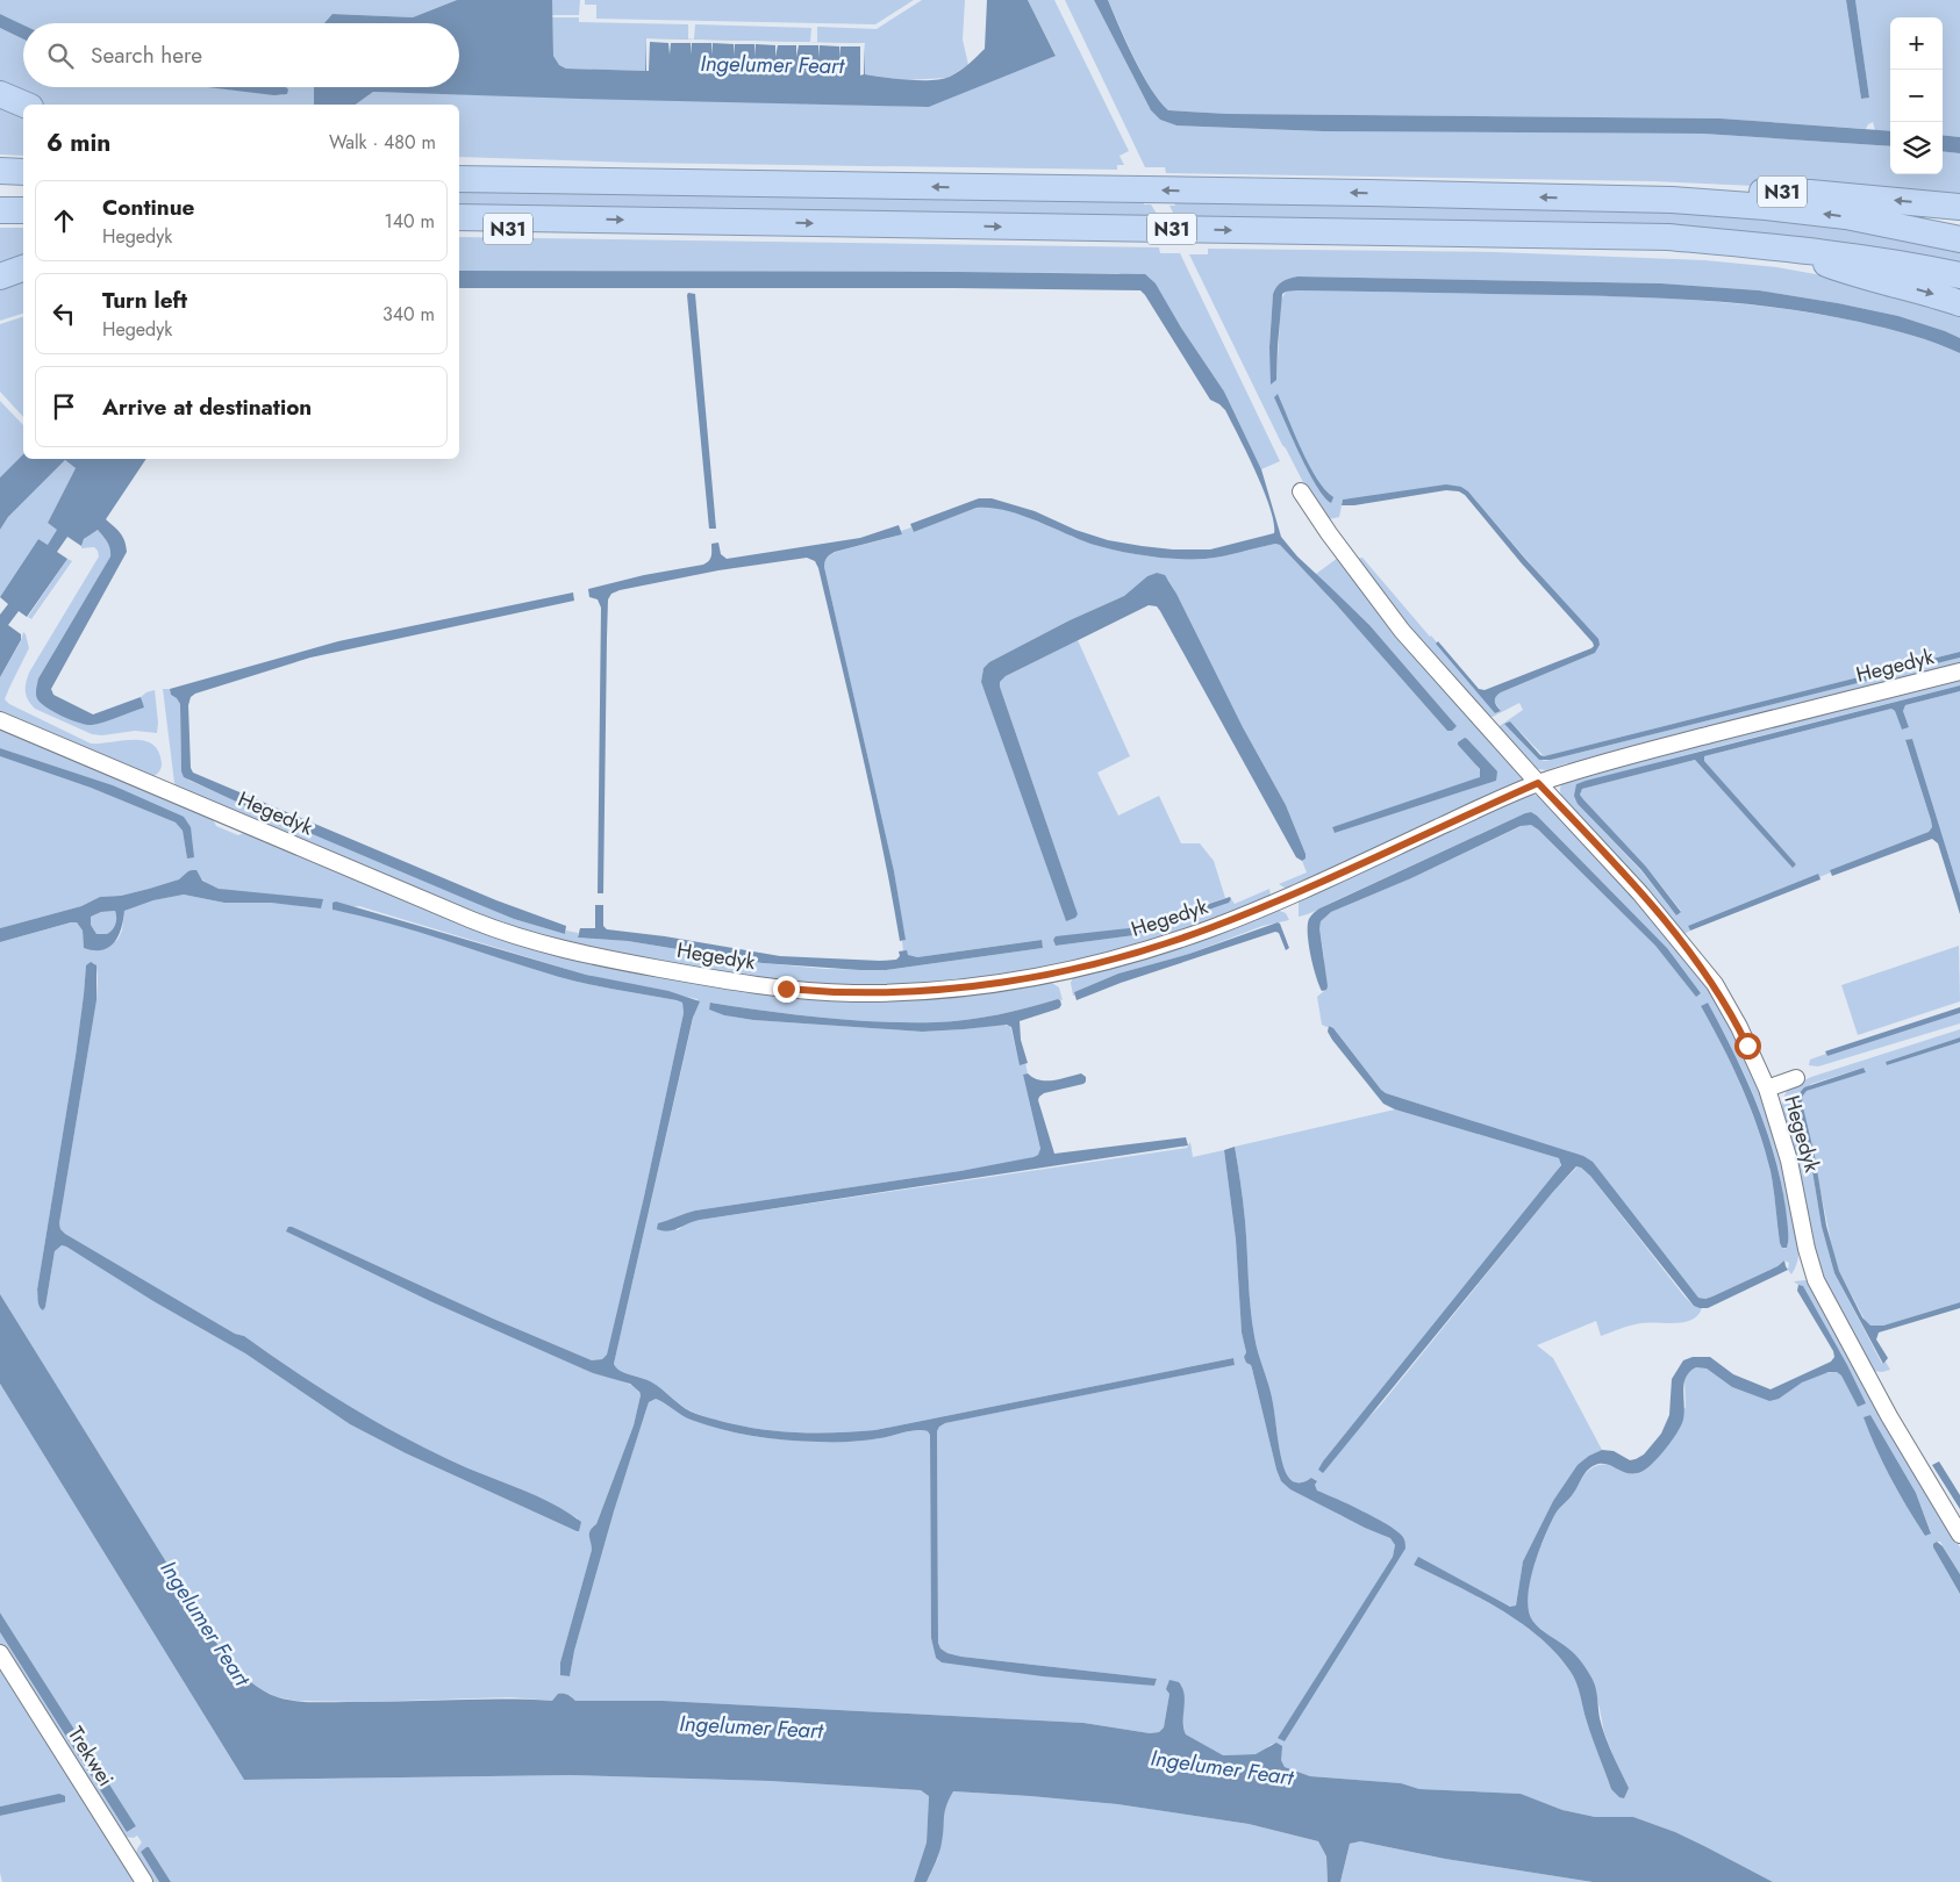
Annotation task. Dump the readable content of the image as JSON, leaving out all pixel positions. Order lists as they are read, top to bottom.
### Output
{
  "streets": {
    "highway": ["N31"],
    "street": ["Hegedyk", "Trekwei"]
  },
  "water": ["Ingelumer Feart"],
  "page": {
    "map_buttons": ["+", "−"],
    "search": "Search here",
    "heading": ["6 min", "Walk · 480 m"],
    "list": [
      ["Continue", "Hegedyk", "140 m"],
      ["Turn left", "Hegedyk", "340 m"],
      "Arrive at destination"
    ]
  }
}
